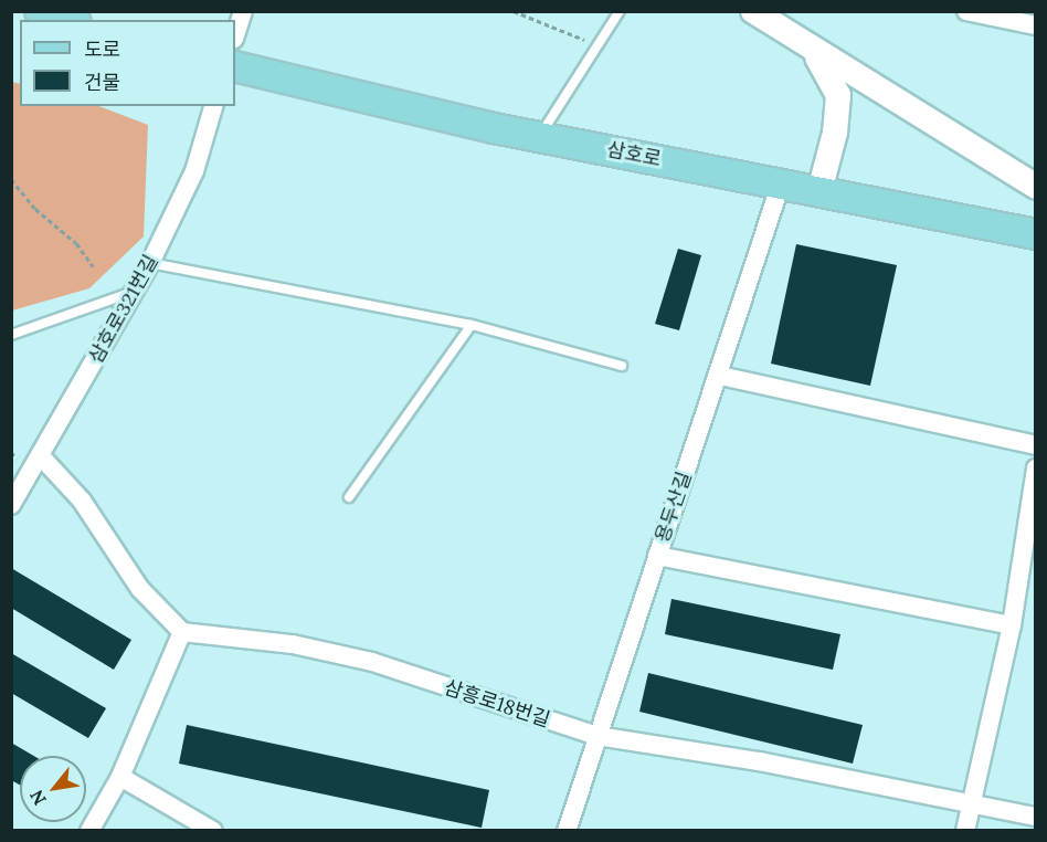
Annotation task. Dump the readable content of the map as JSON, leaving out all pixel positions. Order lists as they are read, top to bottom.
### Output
{
  "streets": {
    "main road": ["삼호로"],
    "street": ["삼호로321번길", "용두산길", "삼흥로18번길"]
  },
  "crossings": [
    ["삼호로", "용두산길"],
    ["용두산길", "삼흥로18번길"]
  ],
  "legend": ["도로", "건물"],
  "north": "bottom left"
}
